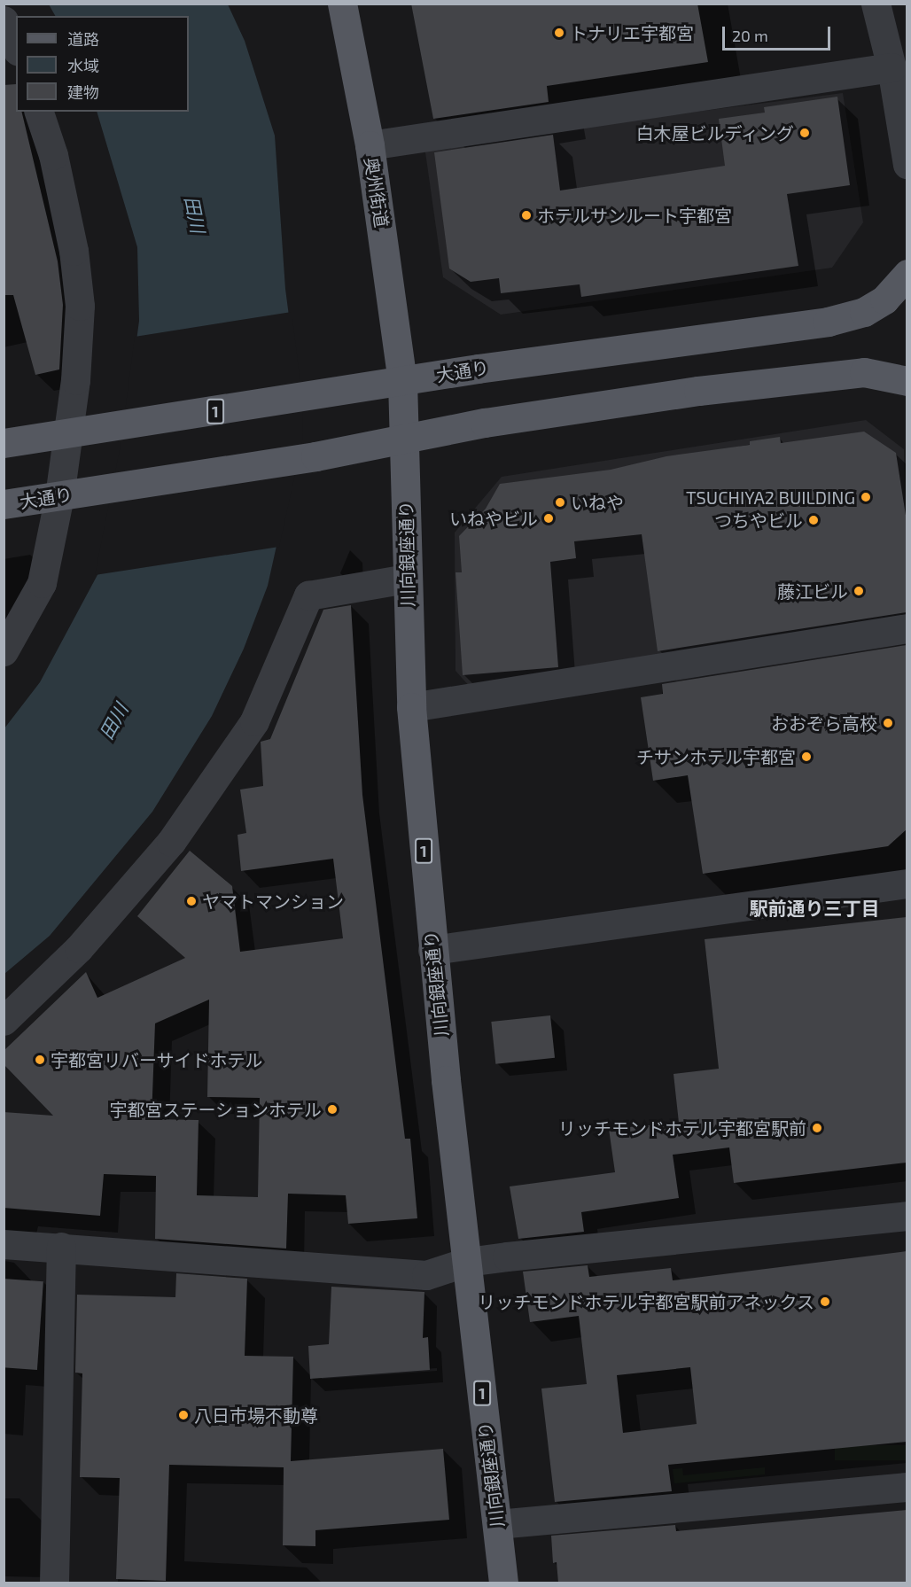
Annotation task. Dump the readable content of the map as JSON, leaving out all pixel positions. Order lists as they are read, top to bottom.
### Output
{
  "streets": {
    "main road": [
      "奥州街道",
      "大通り",
      "1",
      "川向銀座通り"
    ]
  },
  "crossings": [
    ["奥州街道", "大通り"],
    ["奥州街道", "川向銀座通り"],
    ["大通り", "川向銀座通り"]
  ],
  "districts": ["駅前通り三丁目"],
  "water": ["田川"],
  "places": [
    "トナリエ宇都宮",
    "白木屋ビルディング",
    "ホテルサンルート宇都宮",
    "TSUCHIYA2 BUILDING",
    "いねや",
    "いねやビル",
    "つちやビル",
    "藤江ビル",
    "おおぞら高校",
    "チサンホテル宇都宮",
    "ヤマトマンション",
    "宇都宮リバーサイドホテル",
    "宇都宮ステーションホテル",
    "リッチモンドホテル宇都宮駅前",
    "リッチモンドホテル宇都宮駅前アネックス",
    "八日市場不動尊"
  ],
  "legend": ["道路", "水域", "建物"],
  "scale_bar": "20 m"
}
